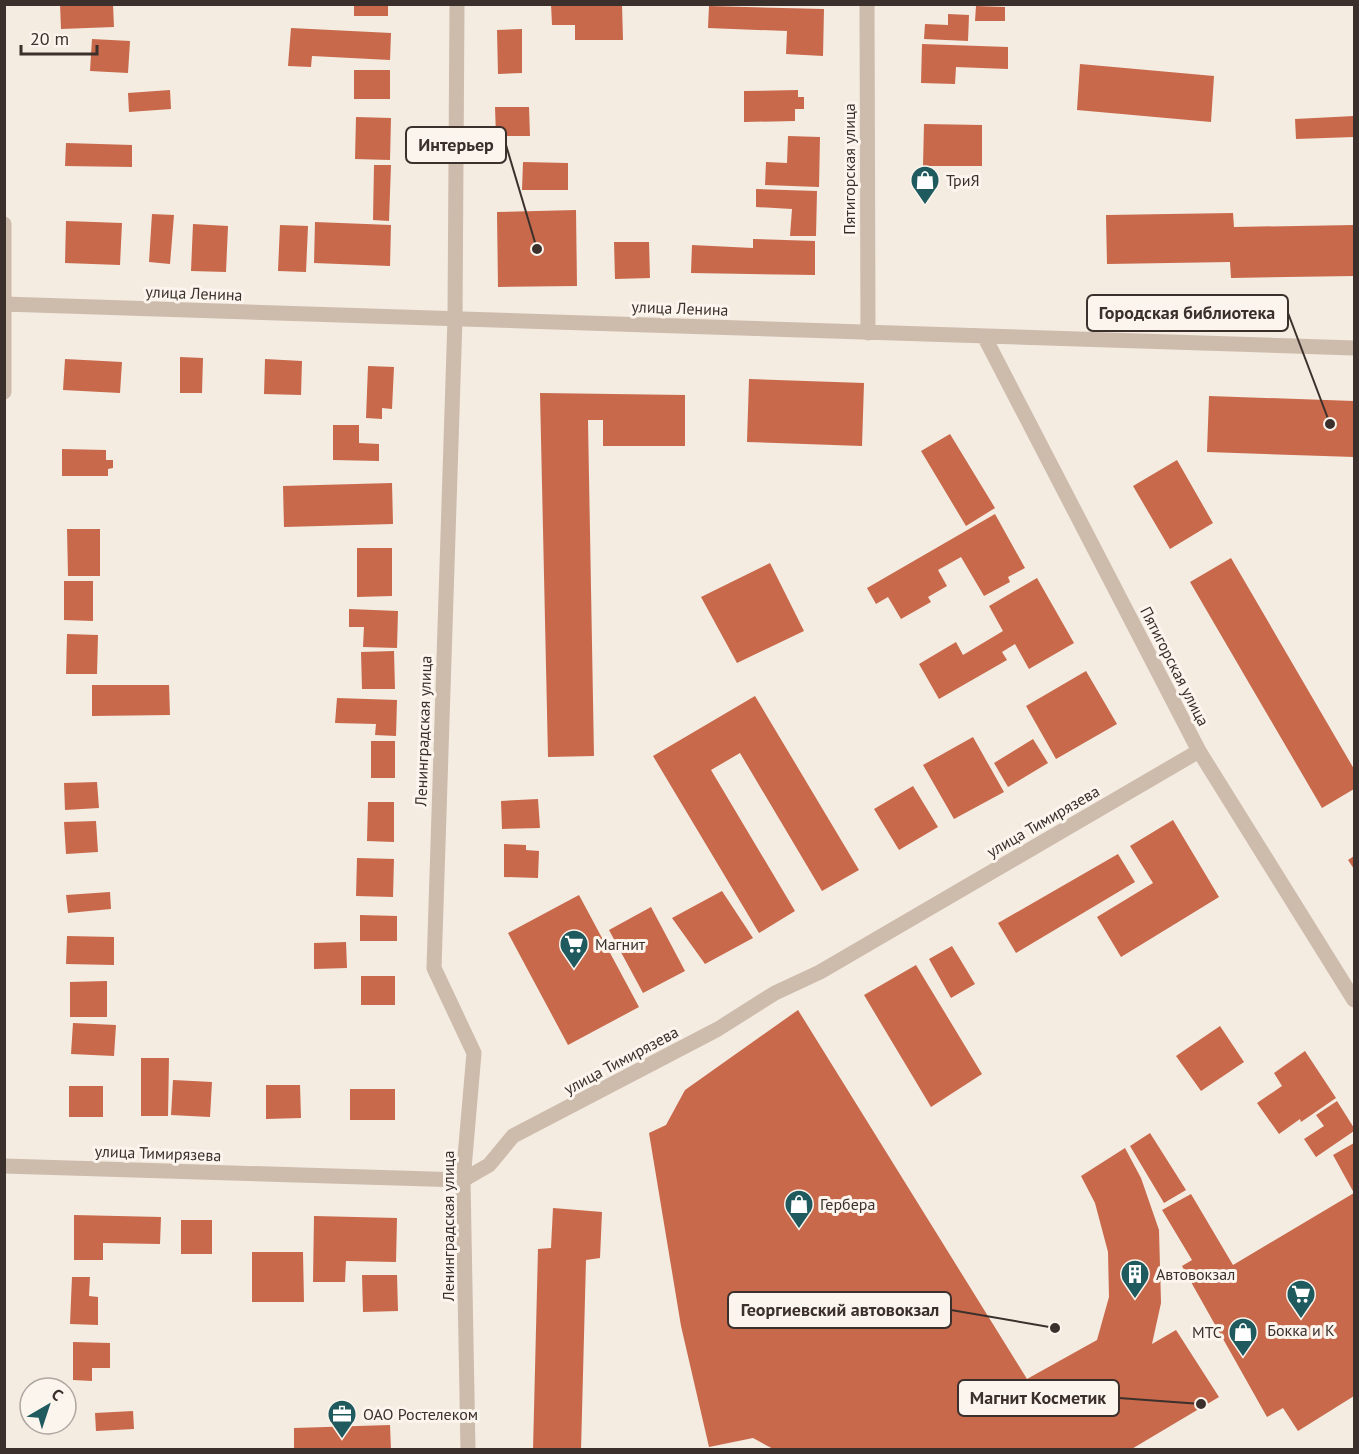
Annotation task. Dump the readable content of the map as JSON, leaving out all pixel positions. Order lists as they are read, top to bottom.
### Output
{
  "streets": {
    "street": [
      "Пятигорская улица",
      "улица Ленина",
      "Ленинградская улица",
      "улица Тимирязева"
    ]
  },
  "crossings": [
    ["Пятигорская улица", "улица Ленина"],
    ["Пятигорская улица", "улица Тимирязева"],
    ["улица Ленина", "Ленинградская улица"],
    ["Ленинградская улица", "улица Тимирязева"]
  ],
  "places": {
    "shop": ["ТриЯ", "Гербера", "МТС"],
    "other": [
      "Интерьер",
      "Городская библиотека",
      "Георгиевский автовокзал",
      "Магнит Косметик"
    ],
    "supermarket": ["Магнит", "Бокка и К"],
    "building": ["Автовокзал"],
    "office": ["ОАО Ростелеком"]
  },
  "scale_bar": "20 m",
  "north": "top right"
}
